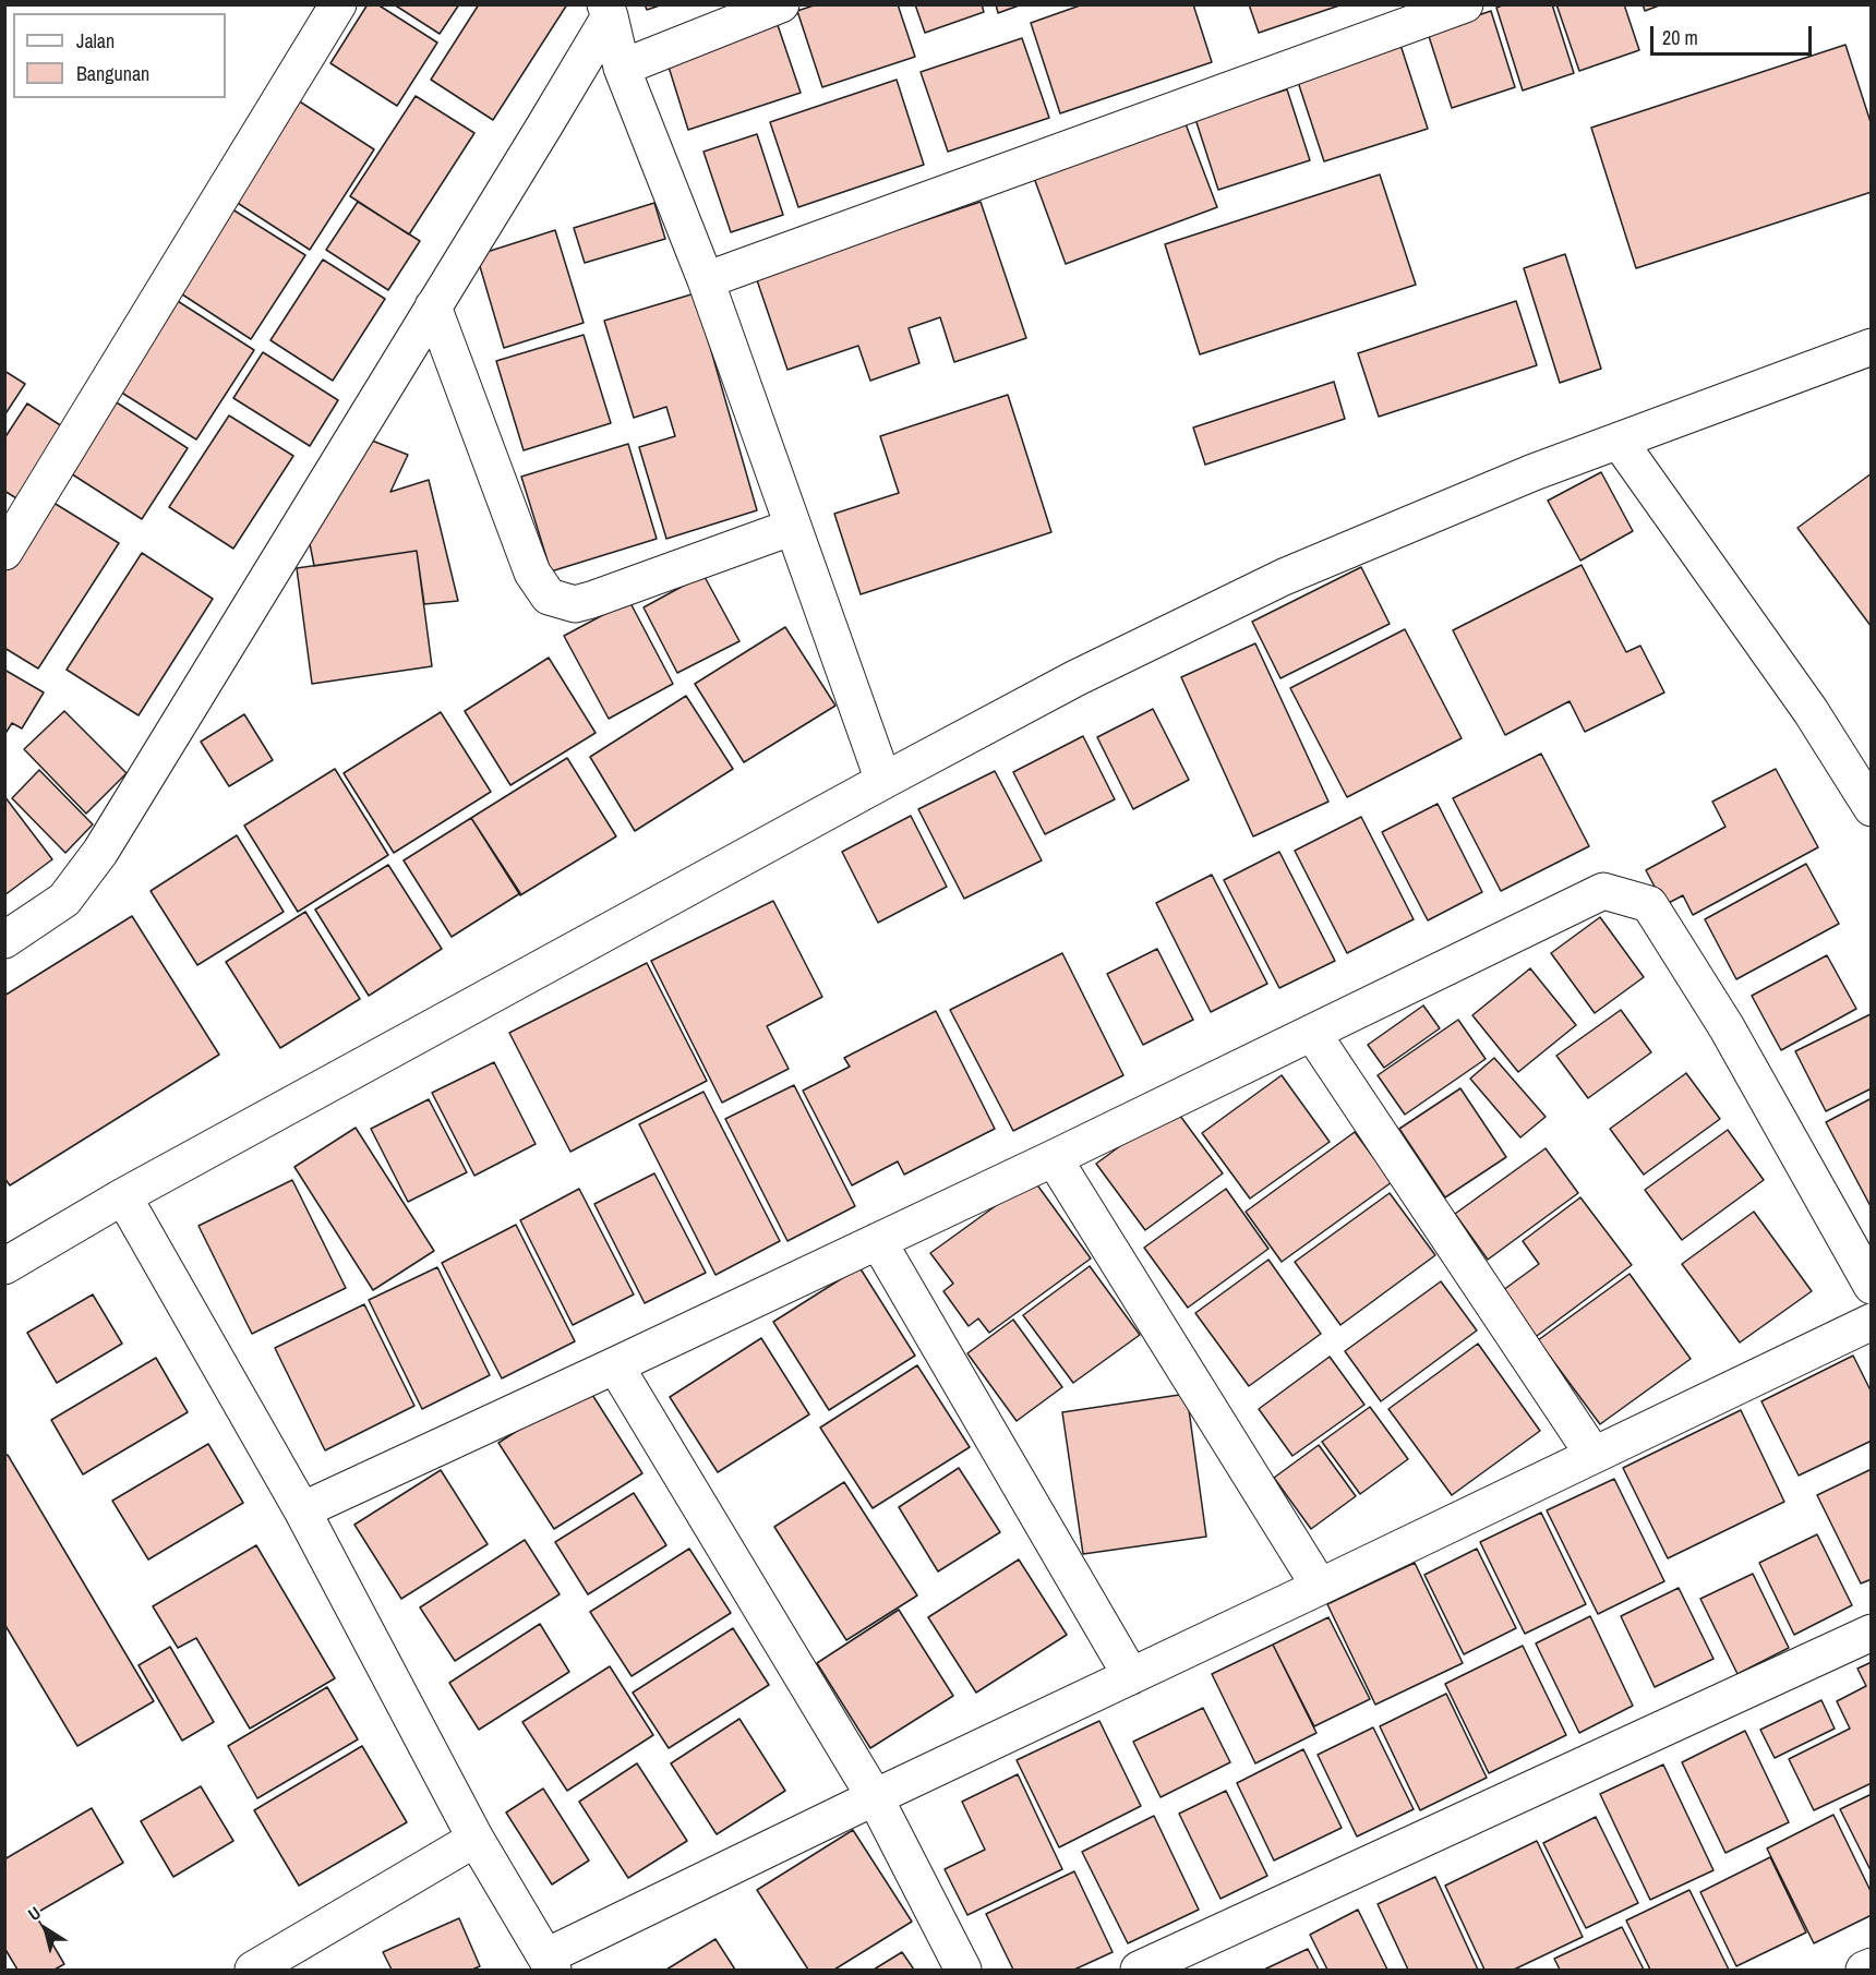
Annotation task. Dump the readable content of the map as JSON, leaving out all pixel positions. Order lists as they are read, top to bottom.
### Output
{
  "legend": ["Jalan", "Bangunan"],
  "scale_bar": "20 m",
  "north": "top left"
}
